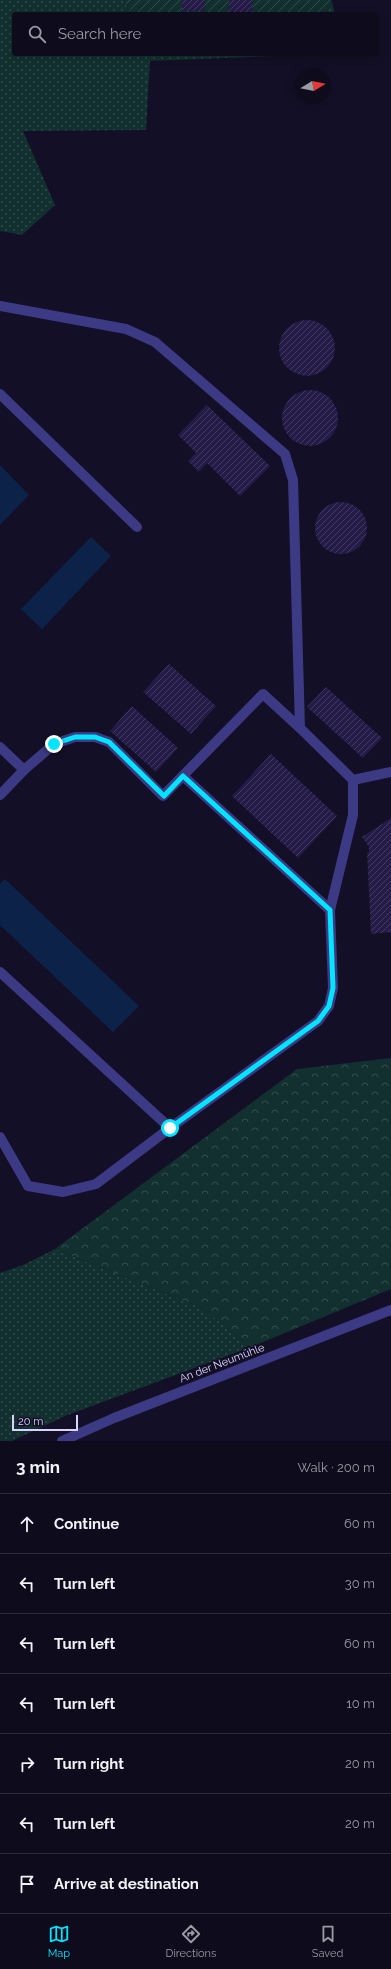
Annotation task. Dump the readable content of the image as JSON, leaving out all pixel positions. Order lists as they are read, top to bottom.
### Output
{
  "streets": {
    "street": ["An der Neumühle"]
  },
  "scale_bar": "20 m",
  "north": "right",
  "page": {
    "search": "Search here",
    "scale": "20 m",
    "heading": ["3 min", "Walk · 200 m"],
    "list": [
      ["Continue", "60 m"],
      ["Turn left", "30 m"],
      ["Turn left", "60 m"],
      ["Turn left", "10 m"],
      ["Turn right", "20 m"],
      ["Turn left", "20 m"],
      "Arrive at destination"
    ],
    "nav": ["Map", "Directions", "Saved"]
  }
}
